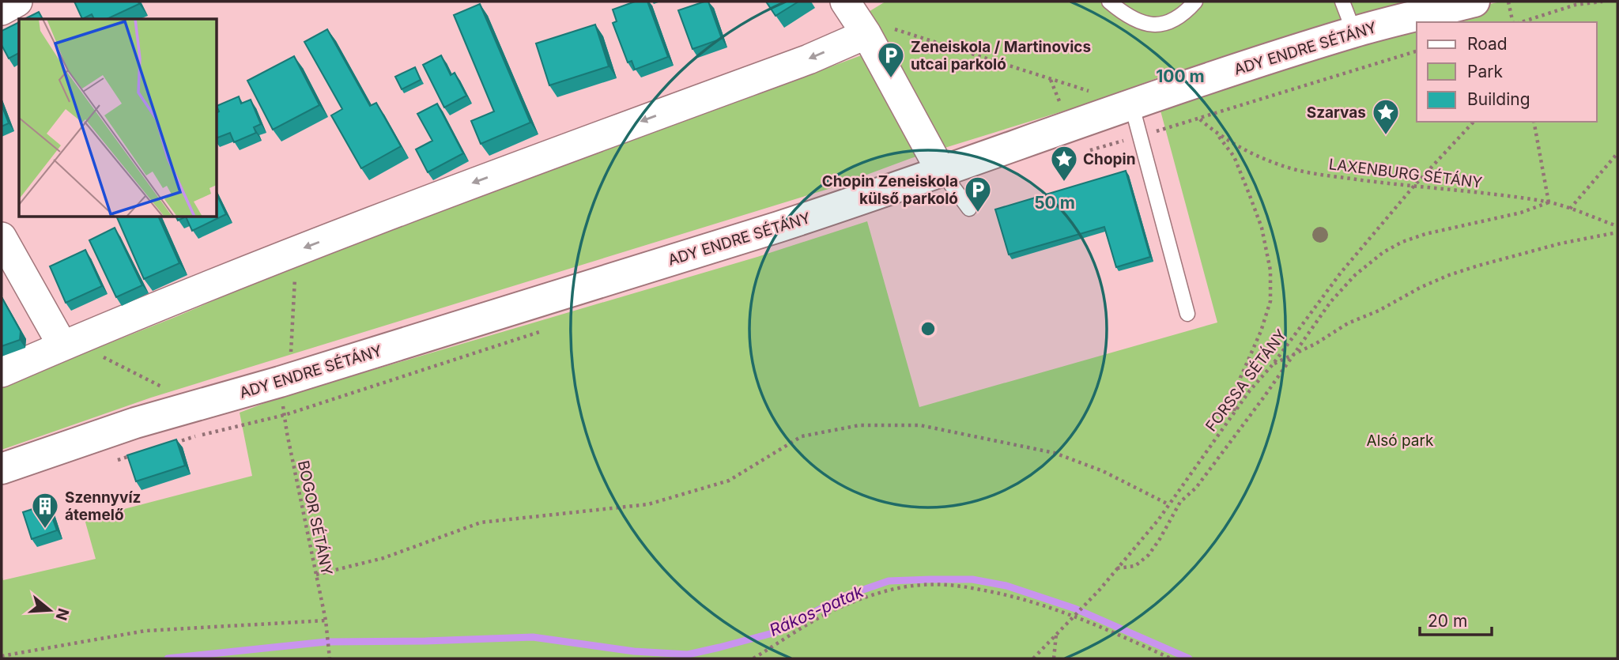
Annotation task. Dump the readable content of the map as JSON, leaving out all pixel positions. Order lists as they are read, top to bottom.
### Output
{
  "streets": {
    "street": ["ADY ENDRE SÉTÁNY"],
    "path": ["LAXENBURG SÉTÁNY", "FORSSA SÉTÁNY", "BOGOR SÉTÁNY"]
  },
  "crossings": [
    ["ADY ENDRE SÉTÁNY", "BOGOR SÉTÁNY"],
    ["LAXENBURG SÉTÁNY", "FORSSA SÉTÁNY"]
  ],
  "water": ["Rákos-patak"],
  "parks": ["Alsó park"],
  "places": {
    "parking": ["Zeneiskola / Martinovics utcai parkoló", "Chopin Zeneiskola külső parkoló"],
    "place": ["Szarvas", "Chopin"],
    "building": ["Szennyvíz átemelő"]
  },
  "legend": ["Road", "Park", "Building"],
  "scale_bar": "20 m",
  "north": "right",
  "rings": ["100 m", "50 m"]
}
